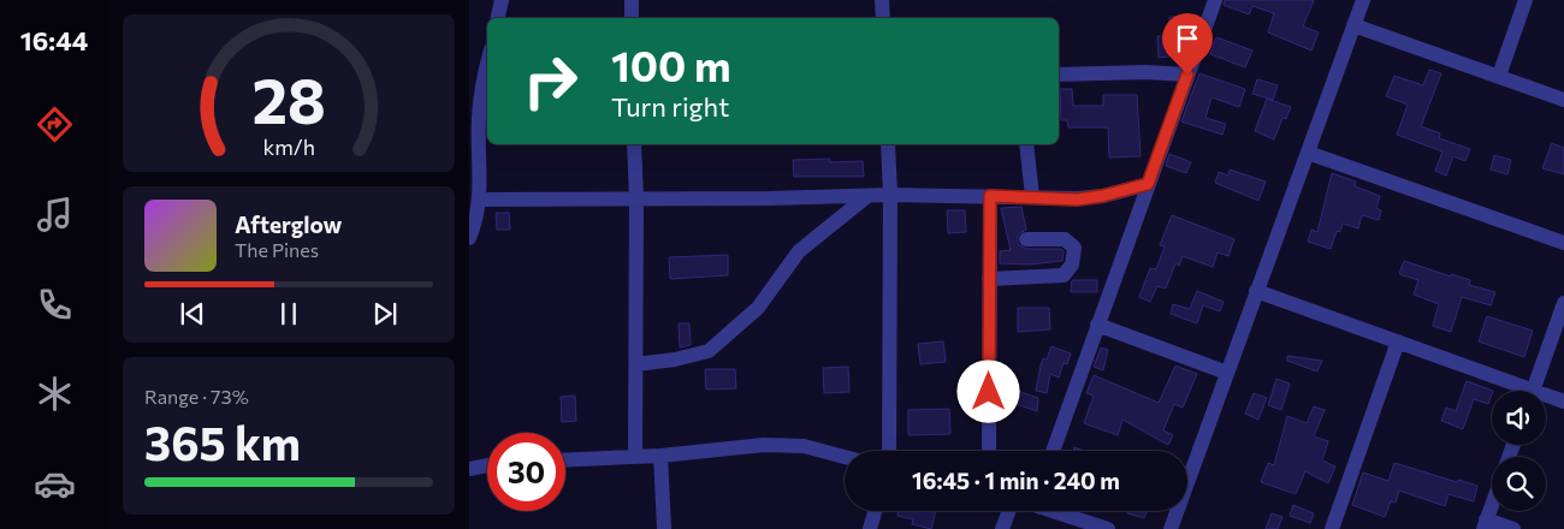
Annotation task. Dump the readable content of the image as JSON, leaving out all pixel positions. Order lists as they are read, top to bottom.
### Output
{
  "page": {
    "tabs": "16:44",
    "turn": ["100 m", "Turn right"],
    "song": ["Afterglow", "The Pines"],
    "tile": ["Range · 73%", "365 km"],
    "limit": "30",
    "trip": "16:45 · 1 min · 240 m",
    "gauge": ["28", "km/h"]
  }
}
